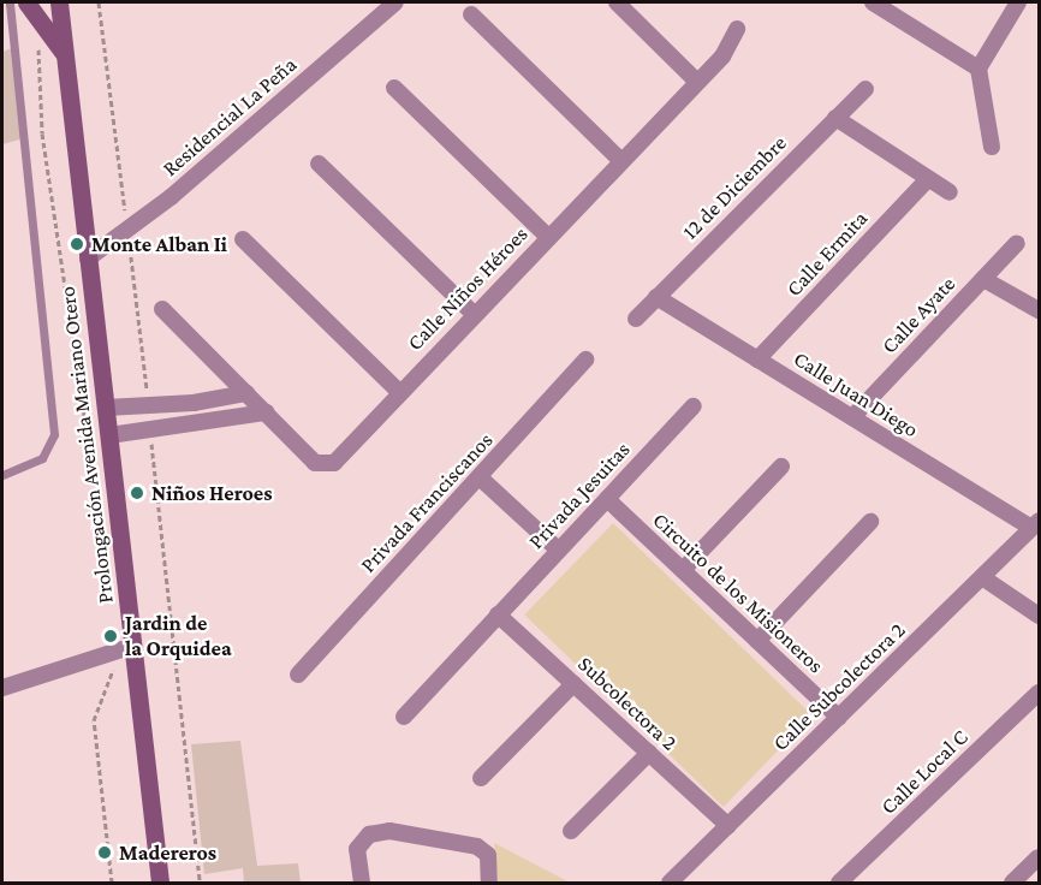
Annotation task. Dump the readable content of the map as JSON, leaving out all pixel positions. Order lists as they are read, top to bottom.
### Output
{
  "streets": {
    "street": [
      "Residencial La Peña",
      "12 de Diciembre",
      "Calle Ermita",
      "Calle Niños Héroes",
      "Calle Ayate",
      "Calle Juan Diego",
      "Prolongación Avenida Mariano Otero",
      "Privada Jesuitas",
      "Privada Franciscanos",
      "Circuito de los Misioneros",
      "Calle Subcolectora 2",
      "Subcolectora 2",
      "Calle Local C"
    ]
  },
  "crossings": [
    ["Residencial La Peña", "Prolongación Avenida Mariano Otero"],
    ["12 de Diciembre", "Calle Juan Diego"],
    ["Calle Ermita", "Calle Juan Diego"],
    ["Calle Ayate", "Calle Juan Diego"],
    ["Calle Juan Diego", "Calle Subcolectora 2"],
    ["Privada Jesuitas", "Circuito de los Misioneros"],
    ["Privada Jesuitas", "Subcolectora 2"],
    ["Circuito de los Misioneros", "Calle Subcolectora 2"],
    ["Calle Subcolectora 2", "Subcolectora 2"]
  ],
  "places": [
    "Monte Alban Ii",
    "Niños Heroes",
    "Jardin de la Orquidea",
    "Madereros"
  ]
}
